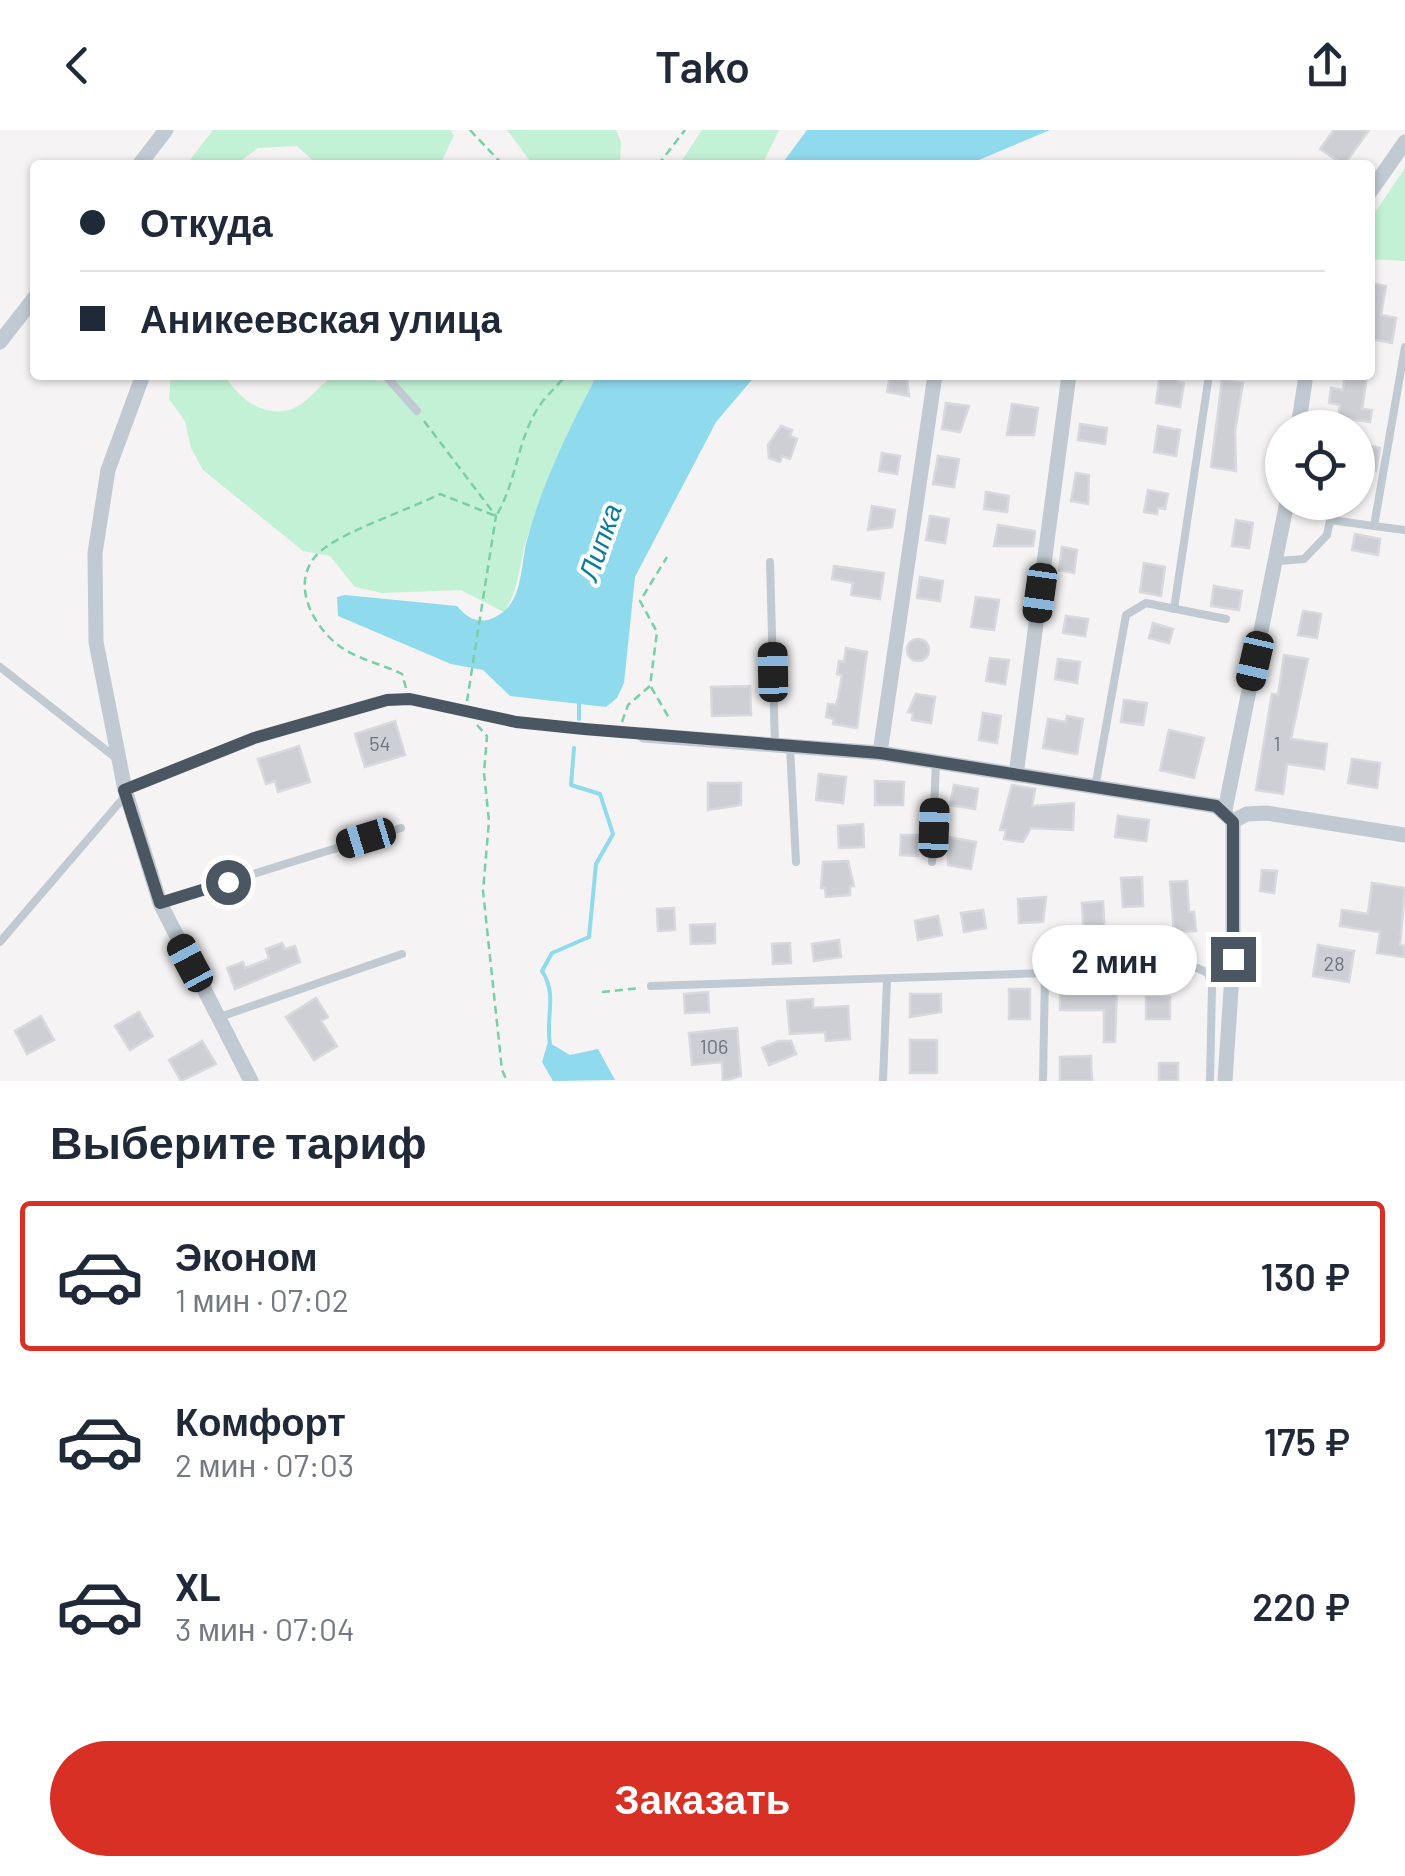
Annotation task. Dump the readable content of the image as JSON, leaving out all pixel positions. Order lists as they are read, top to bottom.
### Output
{
  "water": ["Липка"],
  "house_numbers": [
    "54",
    "1",
    "28",
    "106"
  ],
  "page": {
    "header": "Tako",
    "banner": ["Откуда", "Аникеевская улица"],
    "bubble": "2 мин",
    "heading": "Выберите тариф",
    "list": [
      {
        "name": "Эконом",
        "note": "1 мин · 07:02",
        "value": "130 ₽"
      },
      {
        "name": "Комфорт",
        "note": "2 мин · 07:03",
        "value": "175 ₽"
      },
      {
        "name": "XL",
        "note": "3 мин · 07:04",
        "value": "220 ₽"
      }
    ],
    "buttons": "Заказать"
  }
}
